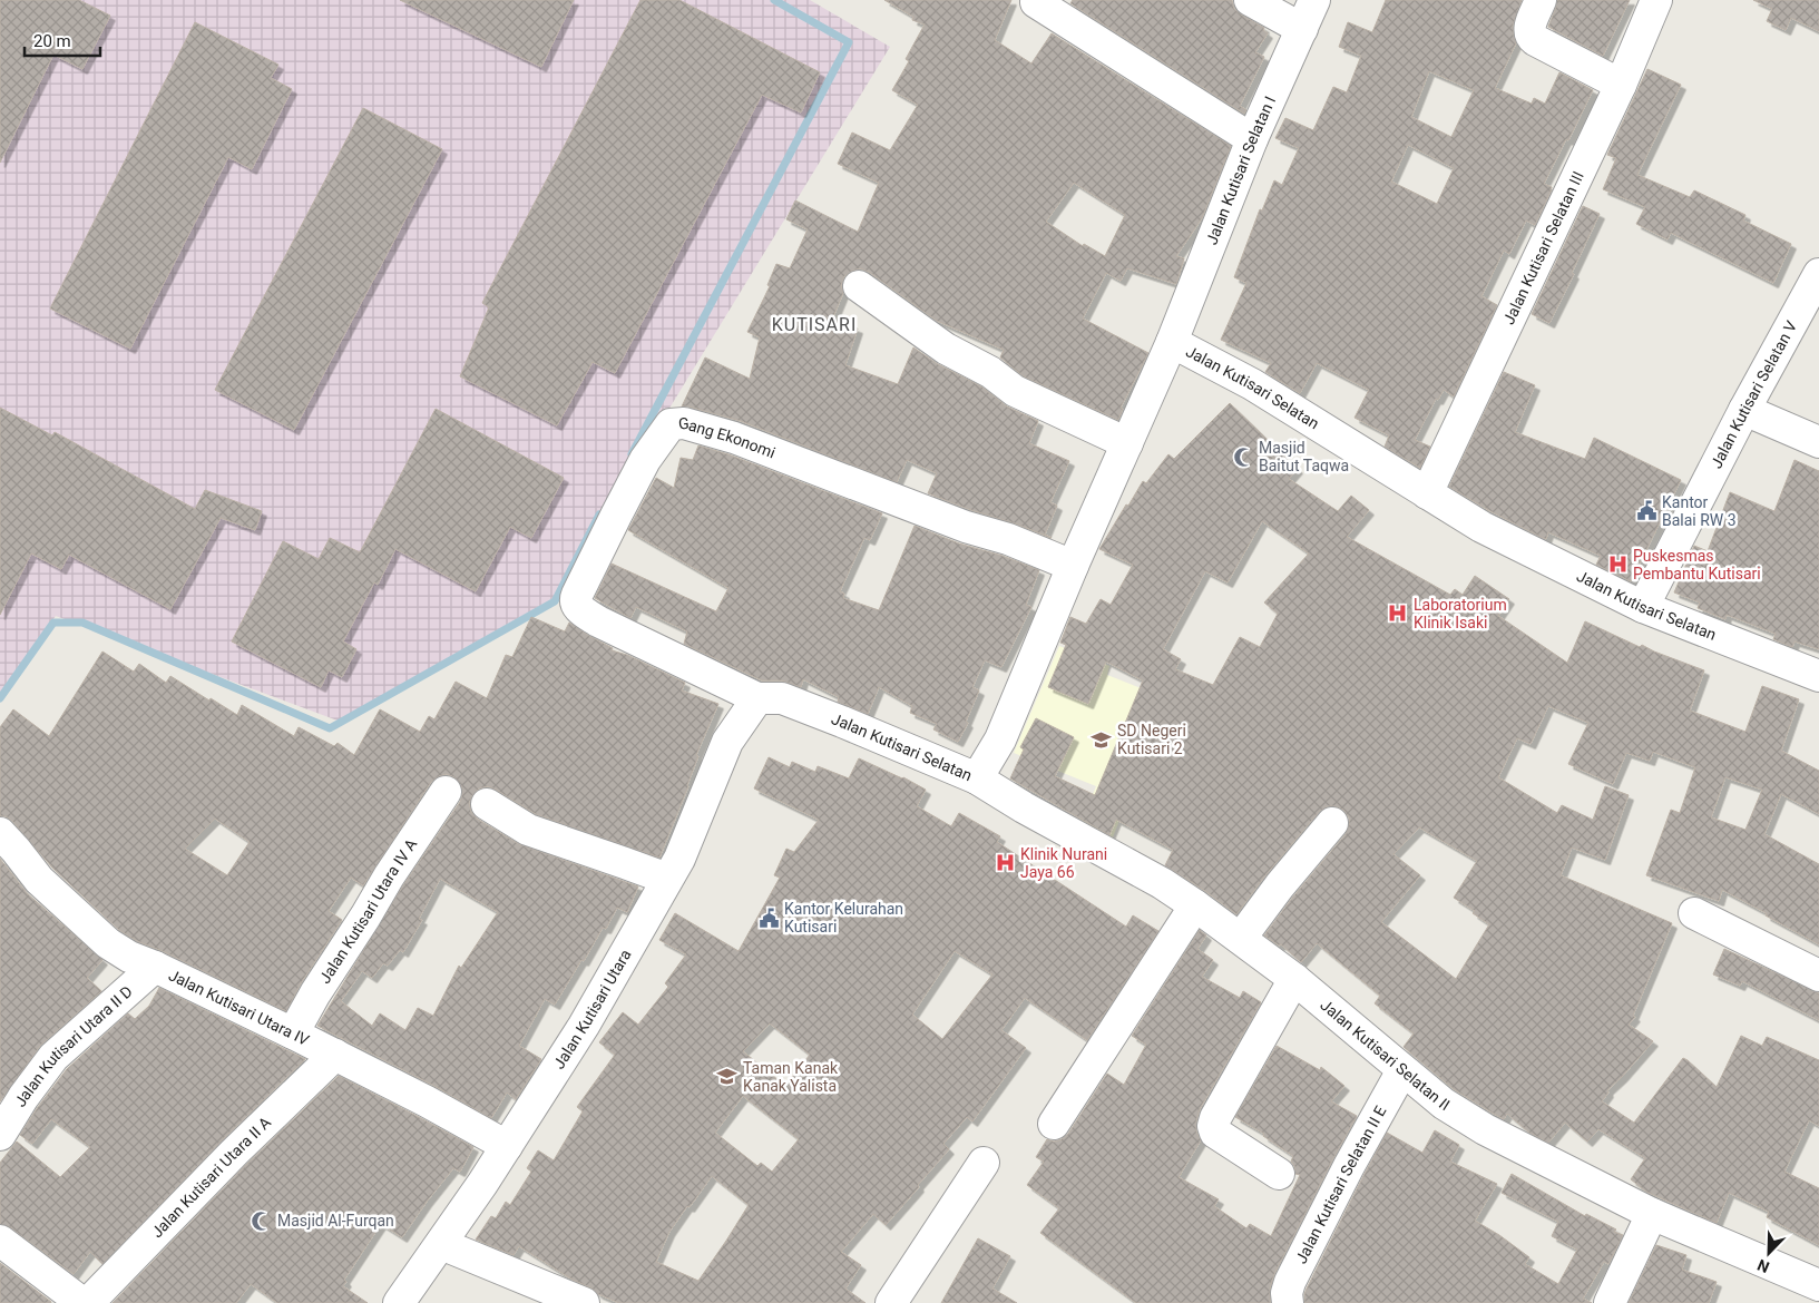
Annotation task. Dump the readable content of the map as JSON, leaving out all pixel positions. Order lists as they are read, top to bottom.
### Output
{
  "streets": {
    "street": [
      "Jalan Kutisari Selatan I",
      "Jalan Kutisari Selatan III",
      "Jalan Kutisari Selatan",
      "Jalan Kutisari Selatan V",
      "Gang Ekonomi",
      "Jalan Kutisari Utara IV A",
      "Jalan Kutisari Utara IV",
      "Jalan Kutisari Utara",
      "Jalan Kutisari Utara II D",
      "Jalan Kutisari Selatan II",
      "Jalan Kutisari Utara II A",
      "Jalan Kutisari Selatan II E"
    ]
  },
  "crossings": [
    ["Jalan Kutisari Selatan I", "Jalan Kutisari Selatan"],
    ["Jalan Kutisari Selatan III", "Jalan Kutisari Selatan"],
    ["Jalan Kutisari Selatan", "Jalan Kutisari Selatan V"],
    ["Jalan Kutisari Selatan", "Gang Ekonomi"],
    ["Jalan Kutisari Selatan", "Jalan Kutisari Utara"],
    ["Jalan Kutisari Selatan", "Jalan Kutisari Selatan II"],
    ["Gang Ekonomi", "Jalan Kutisari Utara"],
    ["Jalan Kutisari Utara IV A", "Jalan Kutisari Utara IV"],
    ["Jalan Kutisari Utara IV", "Jalan Kutisari Utara"],
    ["Jalan Kutisari Utara IV", "Jalan Kutisari Utara II D"],
    ["Jalan Kutisari Utara IV", "Jalan Kutisari Utara II A"],
    ["Jalan Kutisari Selatan II", "Jalan Kutisari Selatan II E"]
  ],
  "districts": ["KUTISARI"],
  "places": {
    "mosque": ["Masjid Baitut Taqwa", "Masjid Al-Furqan"],
    "public building": ["Kantor Balai RW 3", "Kantor Kelurahan Kutisari"],
    "hospital": ["Puskesmas Pembantu Kutisari", "Laboratorium Klinik Isaki", "Klinik Nurani Jaya 66"],
    "school or university": ["SD Negeri Kutisari 2", "Taman Kanak Kanak Yalista"]
  },
  "scale_bar": "20 m",
  "north": "bottom left"
}
